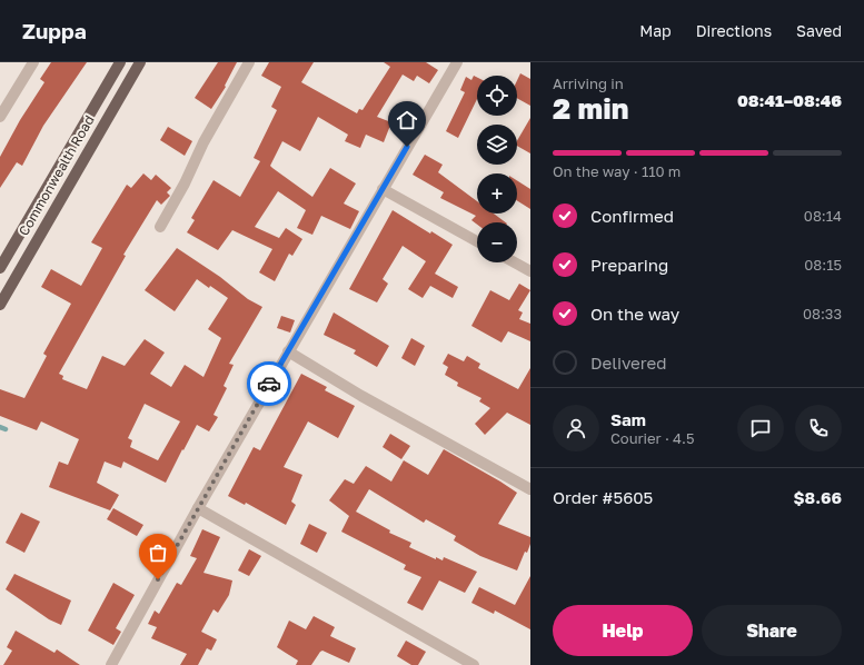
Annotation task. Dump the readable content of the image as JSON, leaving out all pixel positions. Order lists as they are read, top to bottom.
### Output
{
  "streets": {
    "main road": ["Commonwealth Road"]
  },
  "page": {
    "header": "Zuppa",
    "nav": ["Map", "Directions", "Saved"],
    "heading": ["2 min", "Arriving in", "08:41–08:46"],
    "panel": [
      "Sam",
      "Courier · 4.5",
      "Order #5605",
      "$8.66"
    ],
    "map_buttons": ["+", "−"],
    "bar": "On the way · 110 m",
    "list": [
      ["Confirmed", "08:14"],
      ["Preparing", "08:15"],
      ["On the way", "08:33"],
      "Delivered"
    ],
    "buttons": ["Help", "Share"]
  }
}
